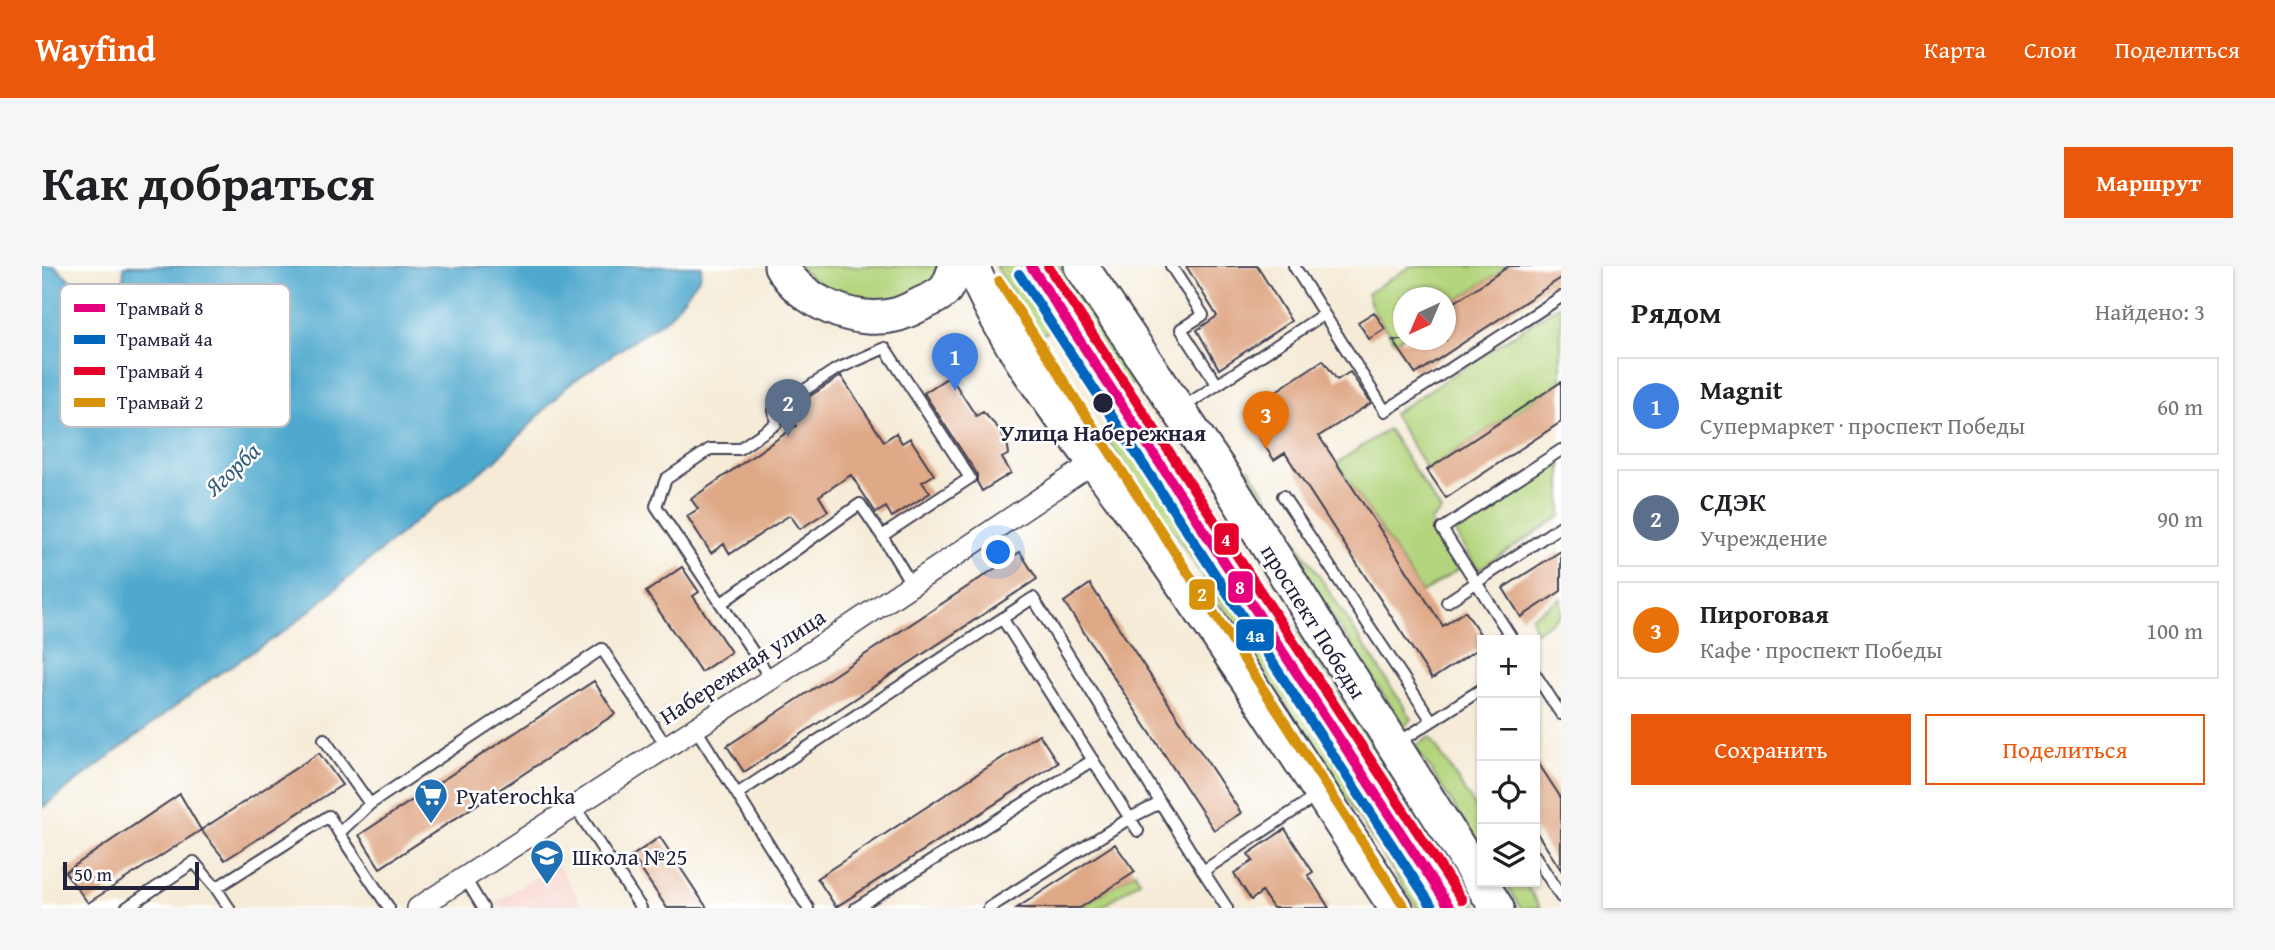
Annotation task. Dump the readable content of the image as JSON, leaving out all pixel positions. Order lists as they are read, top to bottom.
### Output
{
  "streets": {
    "main road": ["проспект Победы"],
    "street": ["Набережная улица"]
  },
  "water": ["Ягорба"],
  "places": {
    "other": ["Улица Набережная"],
    "supermarket": ["Pyaterochka"],
    "school or university": ["Школа №25"]
  },
  "lines": [
    "tram line 8",
    "tram line 4",
    "tram line 4а",
    "tram line 2"
  ],
  "legend": [
    "Трамвай 8",
    "Трамвай 4а",
    "Трамвай 4",
    "Трамвай 2"
  ],
  "scale_bar": "50 m",
  "north": "bottom left",
  "page": {
    "header": "Wayfind",
    "nav": ["Карта", "Слои", "Поделиться"],
    "title": "Как добраться",
    "buttons": [
      "Маршрут",
      ["Сохранить", "Поделиться"]
    ],
    "heading": ["Рядом", "Найдено: 3"],
    "pins": ["1", "2", "3"],
    "list": [
      {
        "mark": "1",
        "name": "Magnit",
        "note": "Супермаркет · проспект Победы",
        "value": "60 m"
      },
      {
        "mark": "2",
        "name": "СДЭК",
        "note": "Учреждение",
        "value": "90 m"
      },
      {
        "mark": "3",
        "name": "Пироговая",
        "note": "Кафе · проспект Победы",
        "value": "100 m"
      }
    ],
    "map_buttons": ["+", "−"],
    "scale": "50 m"
  }
}
